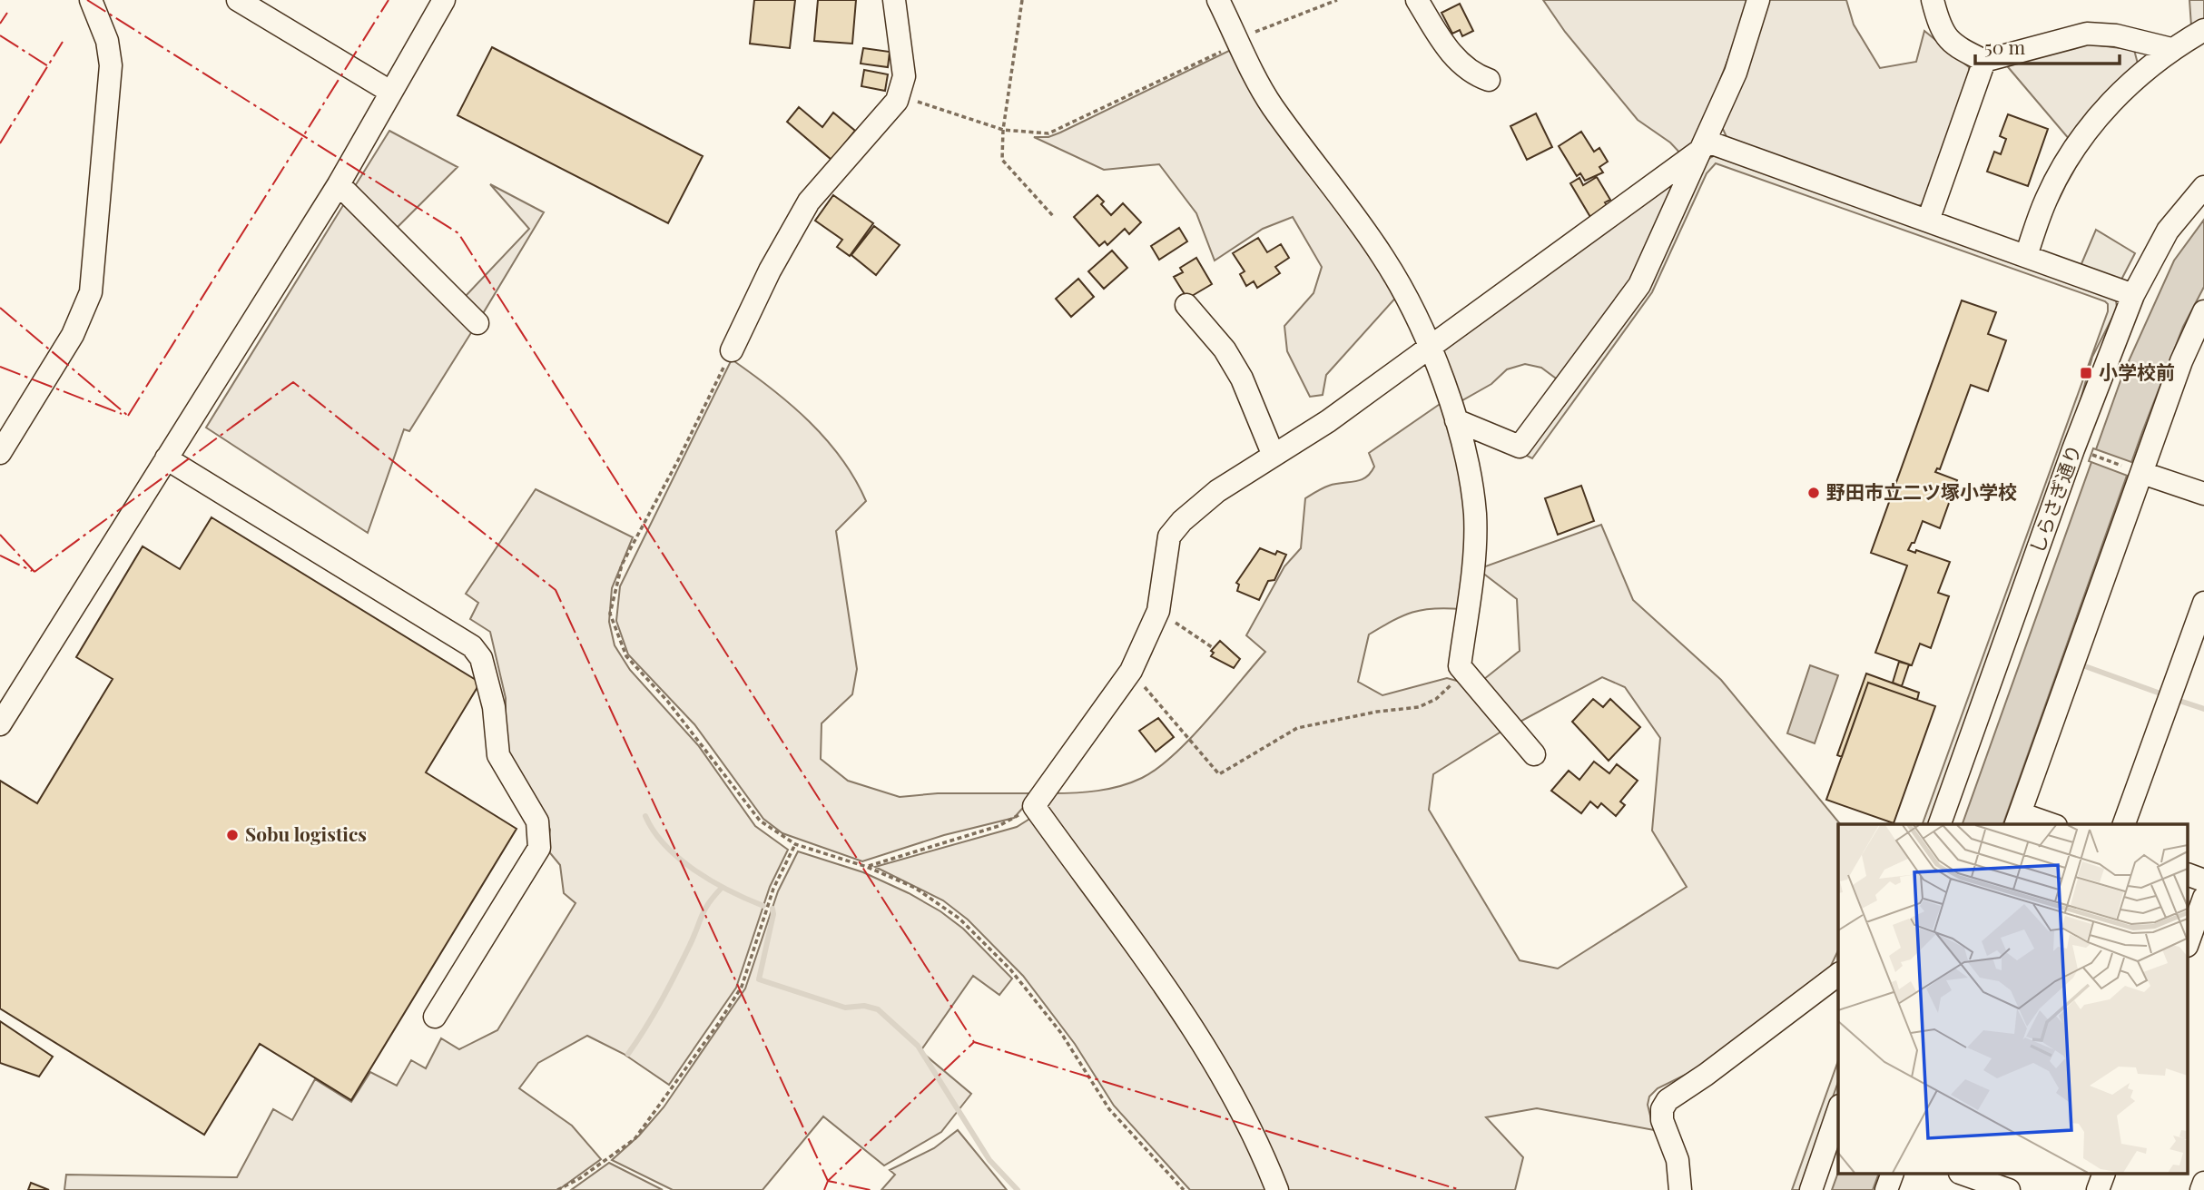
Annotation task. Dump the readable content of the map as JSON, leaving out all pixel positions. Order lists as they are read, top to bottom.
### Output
{
  "streets": {
    "street": ["しらさぎ通り"]
  },
  "places": {
    "transit": ["小学校前"],
    "other": ["野田市立二ツ塚小学校", "Sobu logistics"]
  },
  "scale_bar": "50 m"
}
